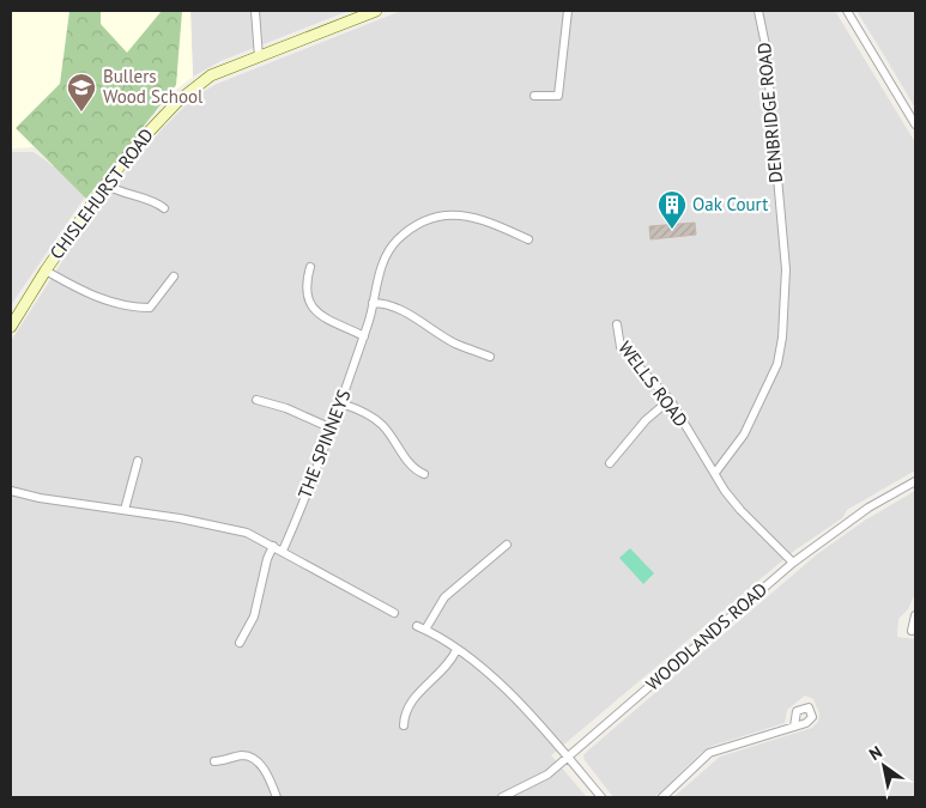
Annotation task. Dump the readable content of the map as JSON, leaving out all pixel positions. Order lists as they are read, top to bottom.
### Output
{
  "streets": {
    "main road": ["CHISLEHURST ROAD"],
    "street": [
      "DENBRIDGE ROAD",
      "WELLS ROAD",
      "THE SPINNEYS",
      "WOODLANDS ROAD"
    ]
  },
  "crossings": [
    ["DENBRIDGE ROAD", "WELLS ROAD"]
  ],
  "places": {
    "school or university": ["Bullers Wood School"],
    "building": ["Oak Court"]
  },
  "north": "top left"
}
